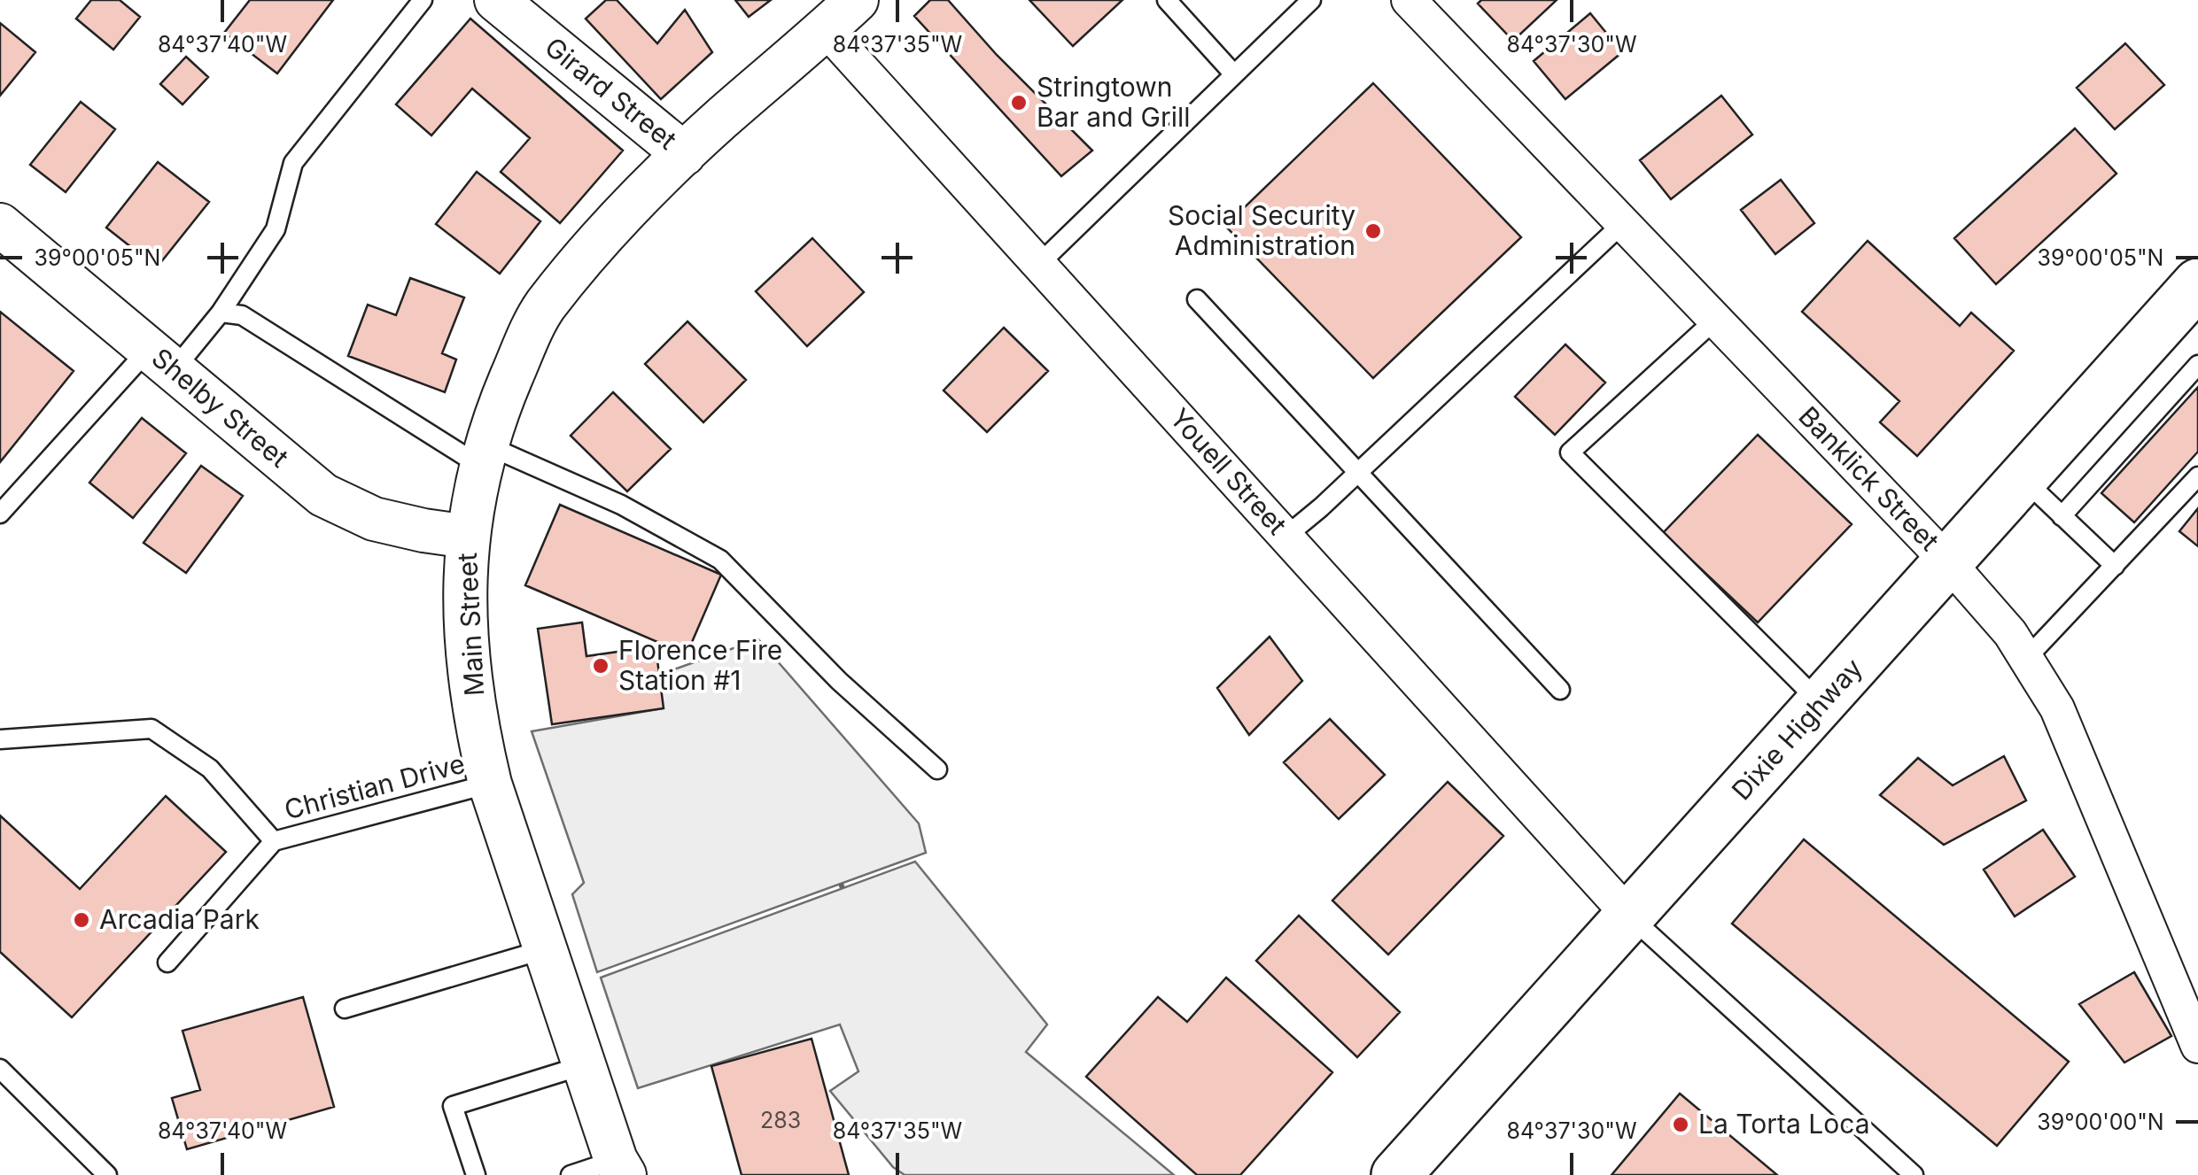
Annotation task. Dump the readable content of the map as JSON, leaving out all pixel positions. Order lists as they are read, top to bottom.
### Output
{
  "streets": {
    "main road": ["Dixie Highway"],
    "street": [
      "Girard Street",
      "Shelby Street",
      "Youell Street",
      "Banklick Street",
      "Main Street"
    ],
    "lane": ["Christian Drive"]
  },
  "crossings": [
    ["Girard Street", "Main Street"],
    ["Shelby Street", "Main Street"],
    ["Youell Street", "Main Street"],
    ["Youell Street", "Dixie Highway"],
    ["Banklick Street", "Dixie Highway"],
    ["Main Street", "Christian Drive"]
  ],
  "places": [
    "Stringtown Bar and Grill",
    "Social Security Administration",
    "Florence Fire Station #1",
    "Arcadia Park",
    "La Torta Loca"
  ],
  "house_numbers": ["283"],
  "coordinates": [
    "84°37'40\"W",
    "84°37'35\"W",
    "84°37'30\"W",
    "39°00'05\"N",
    "39°00'00\"N"
  ]
}
